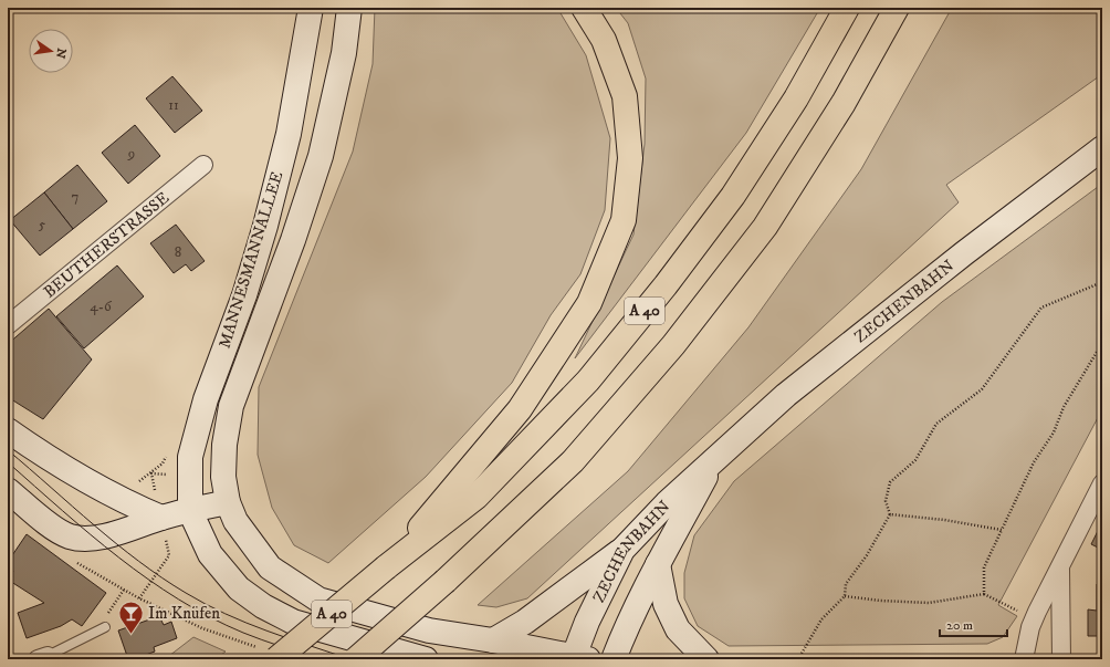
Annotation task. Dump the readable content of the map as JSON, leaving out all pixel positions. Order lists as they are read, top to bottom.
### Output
{
  "streets": {
    "highway": ["A 40"],
    "main road": ["MANNESMANNALLEE", "ZECHENBAHN"],
    "street": ["BEUTHERSTRASSE"]
  },
  "crossings": [
    ["MANNESMANNALLEE", "ZECHENBAHN"]
  ],
  "places": {
    "bar": ["Im Knüfen"]
  },
  "house_numbers": [
    "11",
    "9",
    "7",
    "5",
    "8",
    "4-6"
  ],
  "scale_bar": "20 m",
  "north": "right"
}
